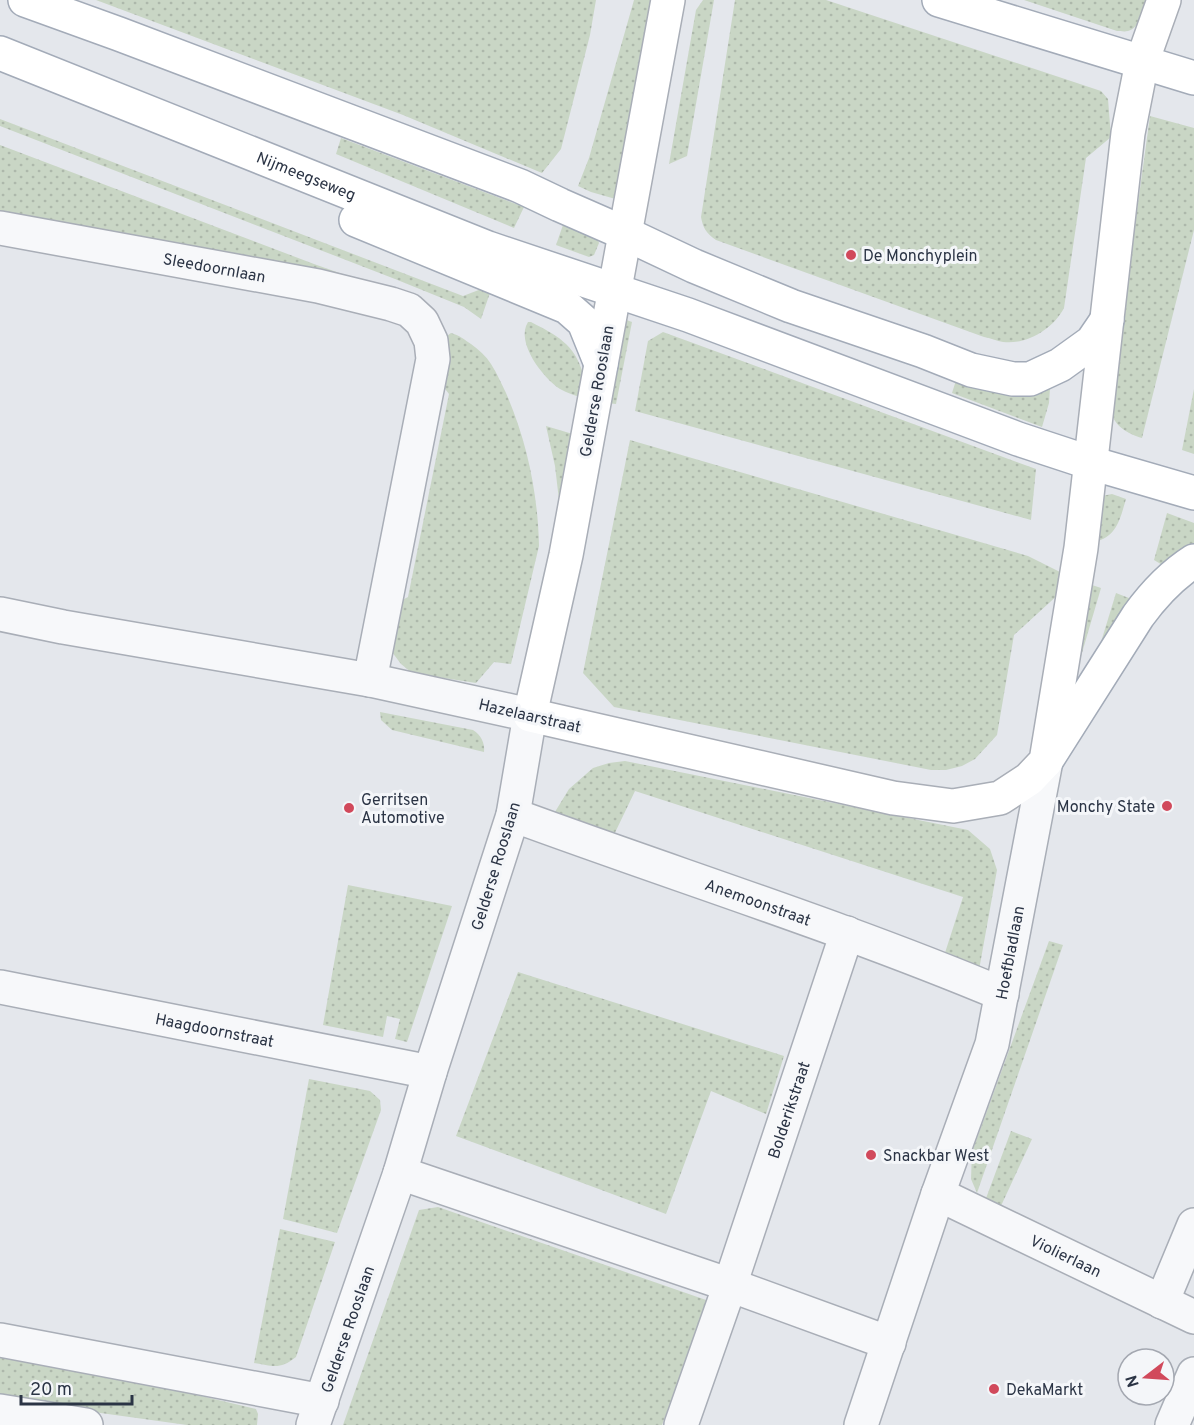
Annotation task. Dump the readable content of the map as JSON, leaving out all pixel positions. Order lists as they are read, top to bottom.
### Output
{
  "streets": {
    "main road": [
      "Nijmeegseweg",
      "Gelderse Rooslaan",
      "Hazelaarstraat",
      "Hoefbladlaan"
    ],
    "street": [
      "Sleedoornlaan",
      "Anemoonstraat",
      "Haagdoornstraat",
      "Bolderikstraat",
      "Violierlaan"
    ]
  },
  "crossings": [
    ["Nijmeegseweg", "Gelderse Rooslaan"],
    ["Sleedoornlaan", "Hazelaarstraat"],
    ["Gelderse Rooslaan", "Hazelaarstraat"],
    ["Gelderse Rooslaan", "Anemoonstraat"],
    ["Gelderse Rooslaan", "Haagdoornstraat"],
    ["Hazelaarstraat", "Hoefbladlaan"],
    ["Anemoonstraat", "Hoefbladlaan"],
    ["Anemoonstraat", "Bolderikstraat"],
    ["Hoefbladlaan", "Violierlaan"]
  ],
  "places": [
    "De Monchyplein",
    "Monchy State",
    "Gerritsen Automotive",
    "Snackbar West",
    "DekaMarkt"
  ],
  "scale_bar": "20 m",
  "north": "left"
}
